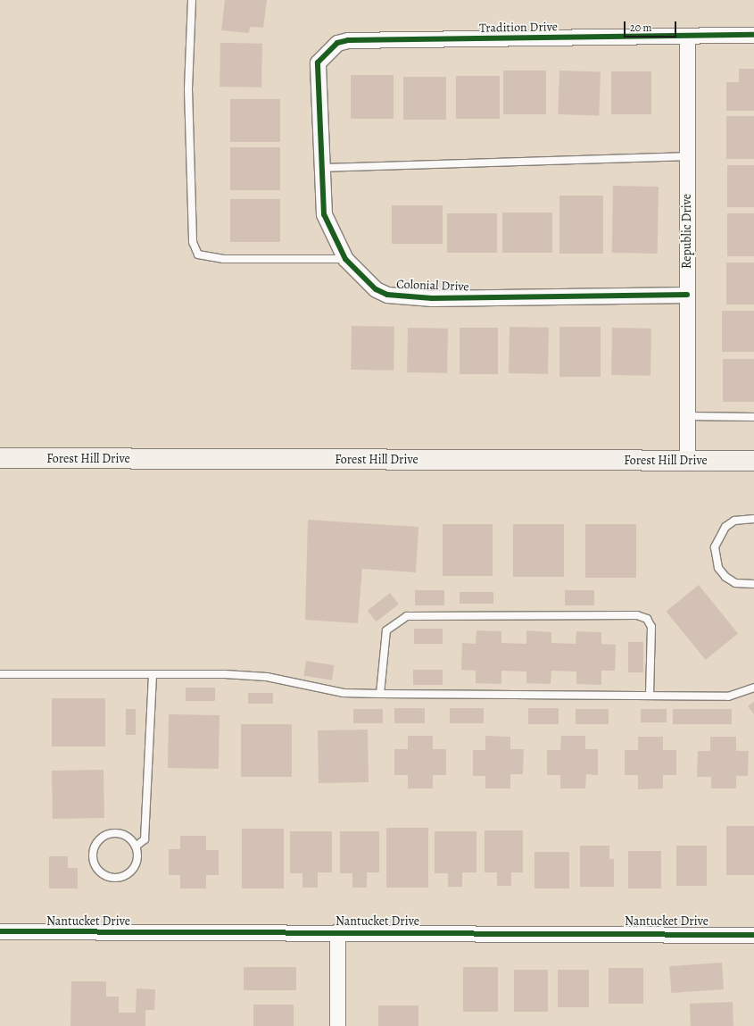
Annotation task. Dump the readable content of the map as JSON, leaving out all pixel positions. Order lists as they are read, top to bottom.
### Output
{
  "streets": {
    "main road": ["Forest Hill Drive"],
    "street": [
      "Tradition Drive",
      "Republic Drive",
      "Colonial Drive",
      "Nantucket Drive"
    ]
  },
  "crossings": [
    ["Tradition Drive", "Republic Drive"],
    ["Tradition Drive", "Colonial Drive"],
    ["Republic Drive", "Colonial Drive"]
  ],
  "scale_bar": "20 m"
}
